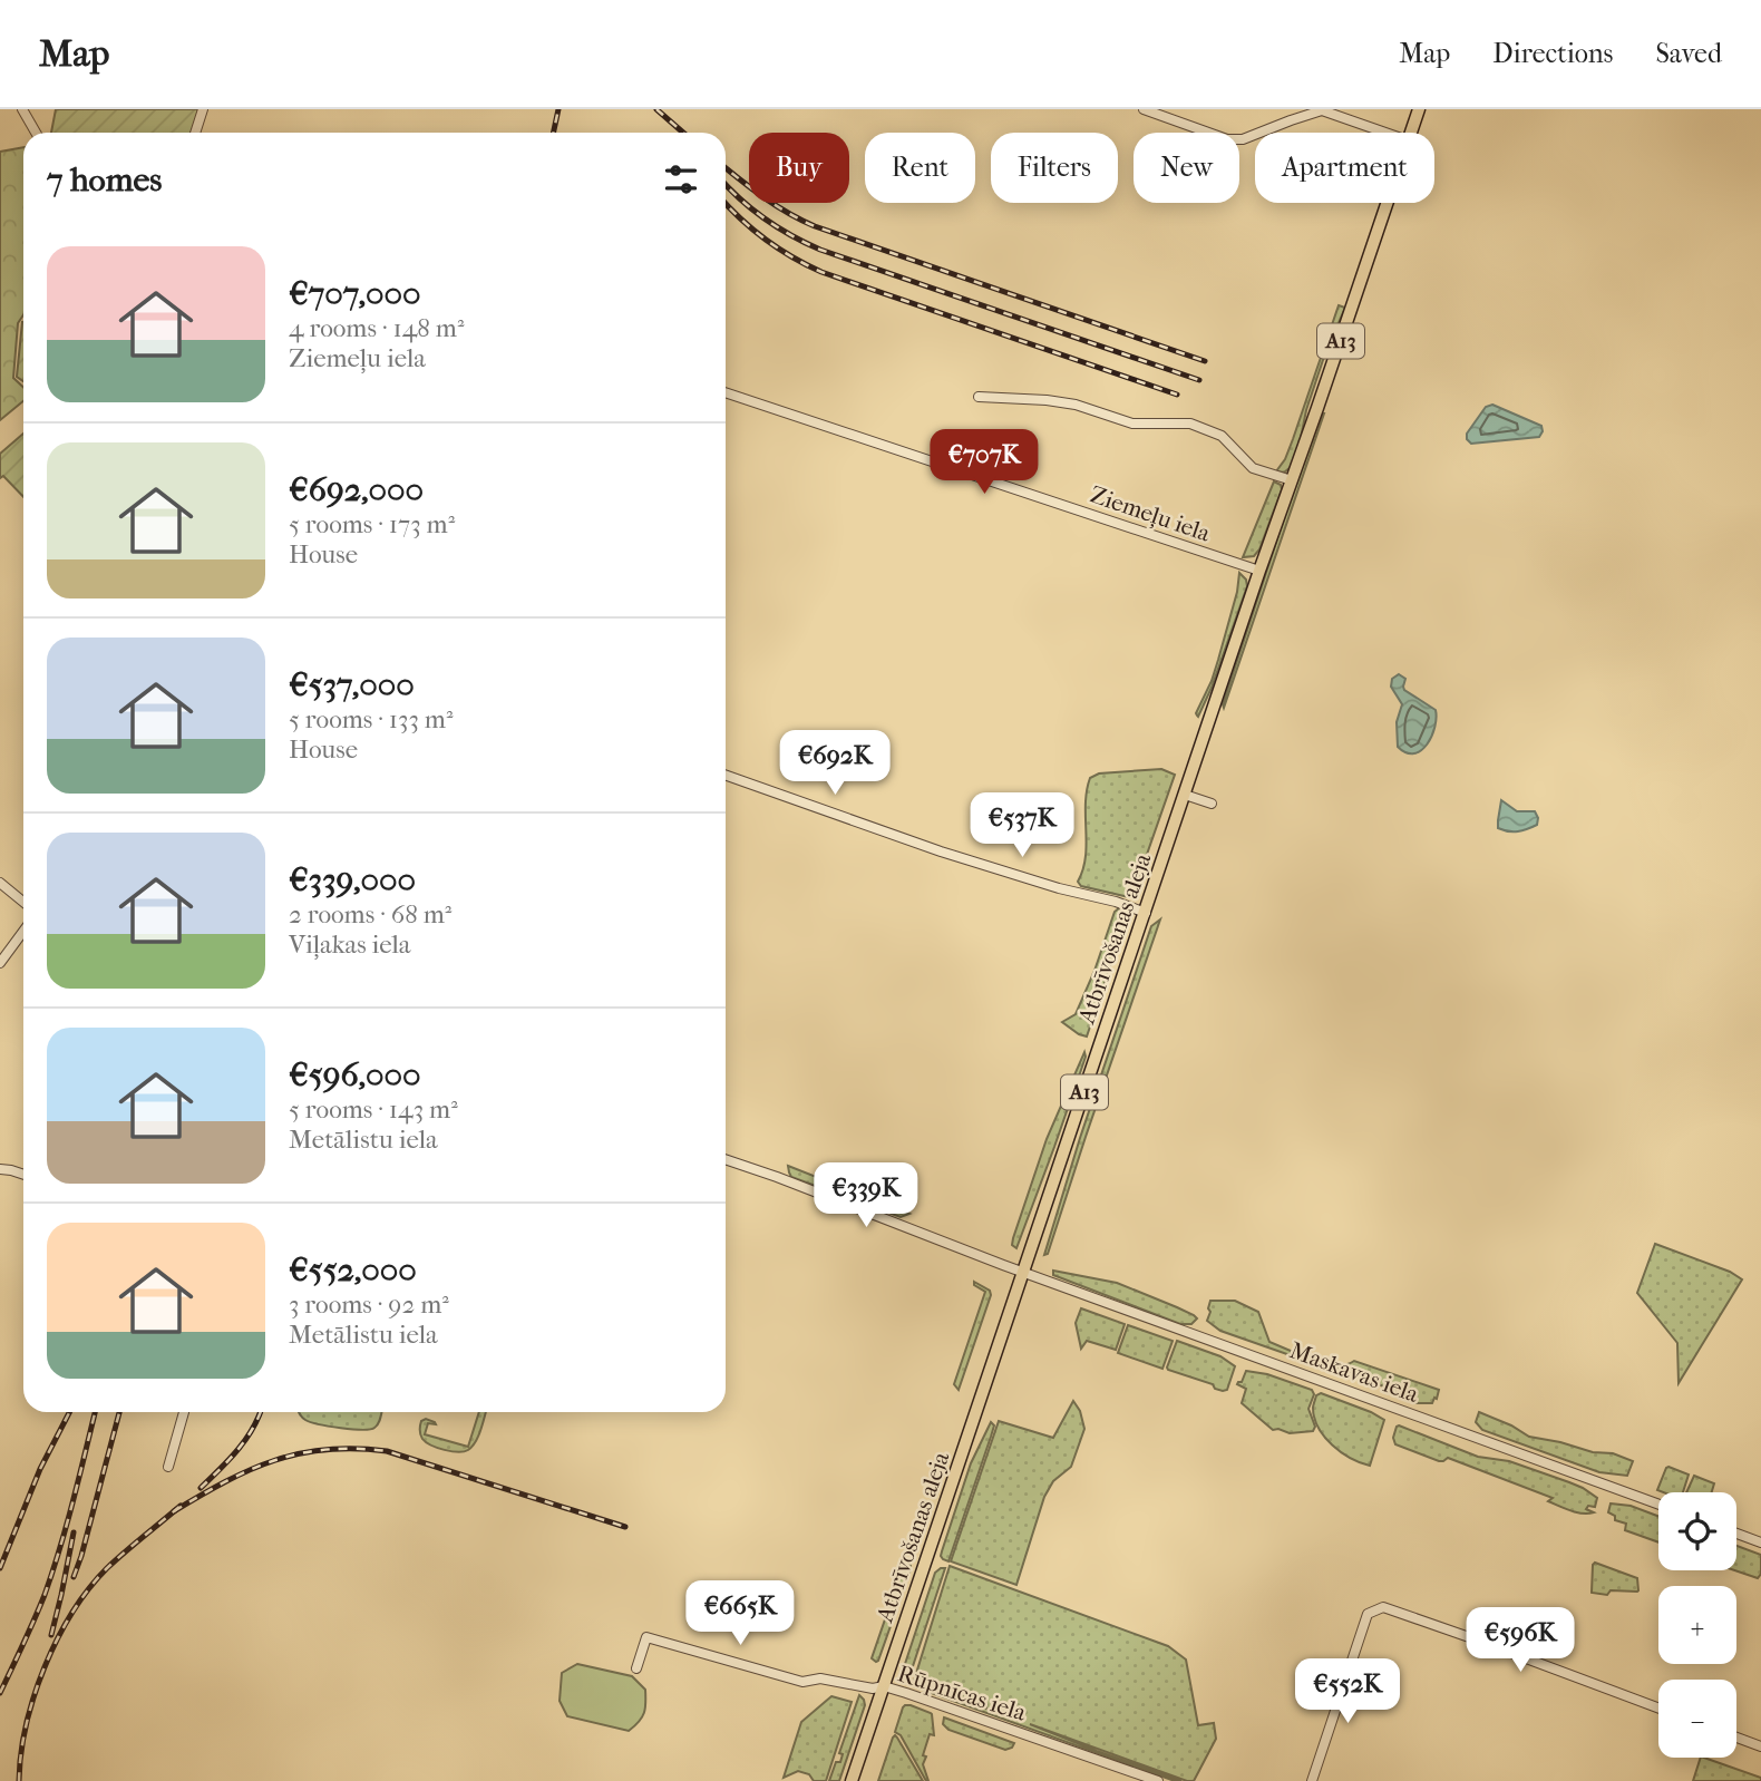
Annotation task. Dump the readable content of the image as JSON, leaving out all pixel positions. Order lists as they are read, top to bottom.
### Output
{
  "streets": {
    "main road": ["A13", "Atbrīvošanas aleja"],
    "street": ["Ziemeļu iela", "Maskavas iela", "Rūpnīcas iela"]
  },
  "crossings": [
    ["Ziemeļu iela", "Atbrīvošanas aleja"],
    ["Atbrīvošanas aleja", "Maskavas iela"],
    ["Atbrīvošanas aleja", "Rūpnīcas iela"]
  ],
  "page": {
    "header": "Map",
    "nav": ["Map", "Directions", "Saved"],
    "chip": [
      "Buy",
      "Rent",
      "Filters",
      "New",
      "Apartment"
    ],
    "heading": "7 homes",
    "list": [
      {
        "name": "€707,000",
        "note": "4 rooms · 148 m² · Ziemeļu iela"
      },
      {
        "name": "€692,000",
        "note": "5 rooms · 173 m² · House"
      },
      {
        "name": "€537,000",
        "note": "5 rooms · 133 m² · House"
      },
      {
        "name": "€339,000",
        "note": "2 rooms · 68 m² · Viļakas iela"
      },
      {
        "name": "€596,000",
        "note": "5 rooms · 143 m² · Metālistu iela"
      },
      {
        "name": "€552,000",
        "note": "3 rooms · 92 m² · Metālistu iela"
      }
    ],
    "price": [
      "€707K",
      "€692K",
      "€537K",
      "€339K",
      "€665K",
      "€596K",
      "€552K"
    ],
    "map_buttons": ["+", "−"]
  }
}
